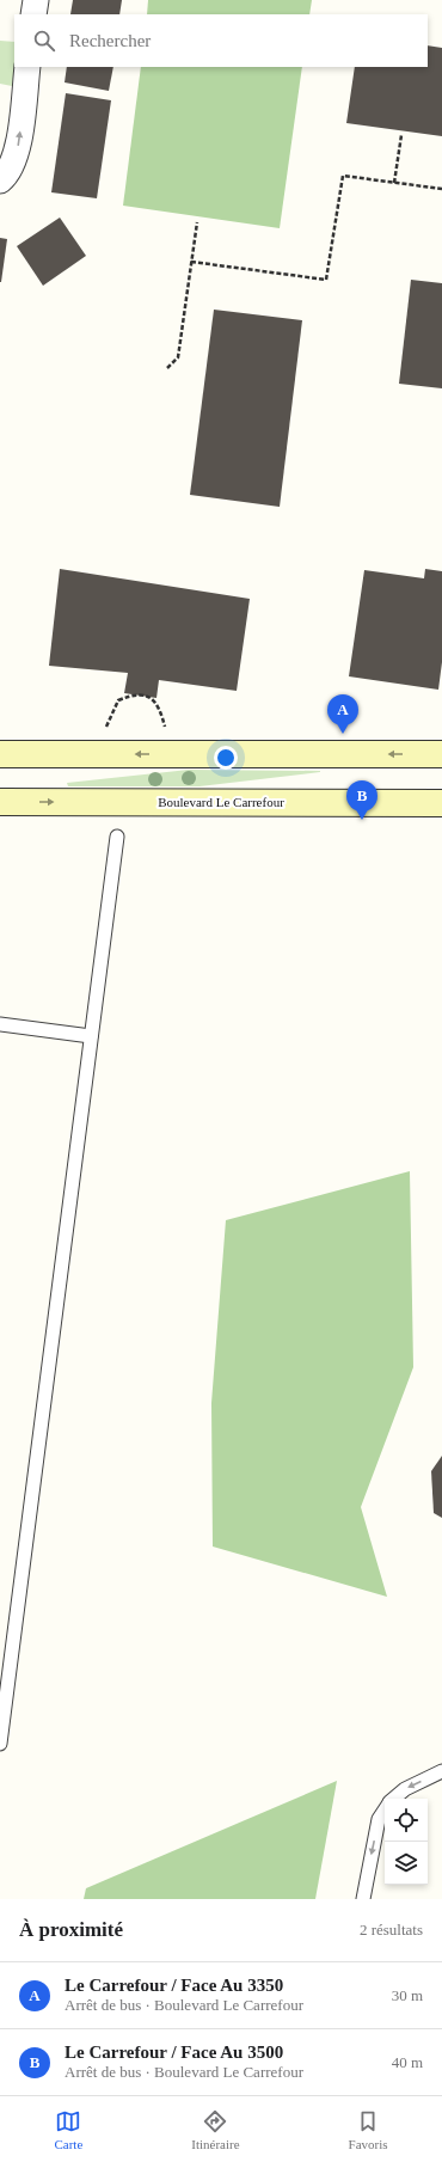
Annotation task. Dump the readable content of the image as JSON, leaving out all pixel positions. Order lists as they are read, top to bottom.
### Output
{
  "streets": {
    "street": ["Boulevard Le Carrefour"]
  },
  "page": {
    "search": "Rechercher",
    "pins": ["A", "B"],
    "heading": ["À proximité", "2 résultats"],
    "list": [
      {
        "mark": "A",
        "name": "Le Carrefour / Face Au 3350",
        "note": "Arrêt de bus · Boulevard Le Carrefour",
        "value": "30 m"
      },
      {
        "mark": "B",
        "name": "Le Carrefour / Face Au 3500",
        "note": "Arrêt de bus · Boulevard Le Carrefour",
        "value": "40 m"
      }
    ],
    "nav": ["Carte", "Itinéraire", "Favoris"]
  }
}
